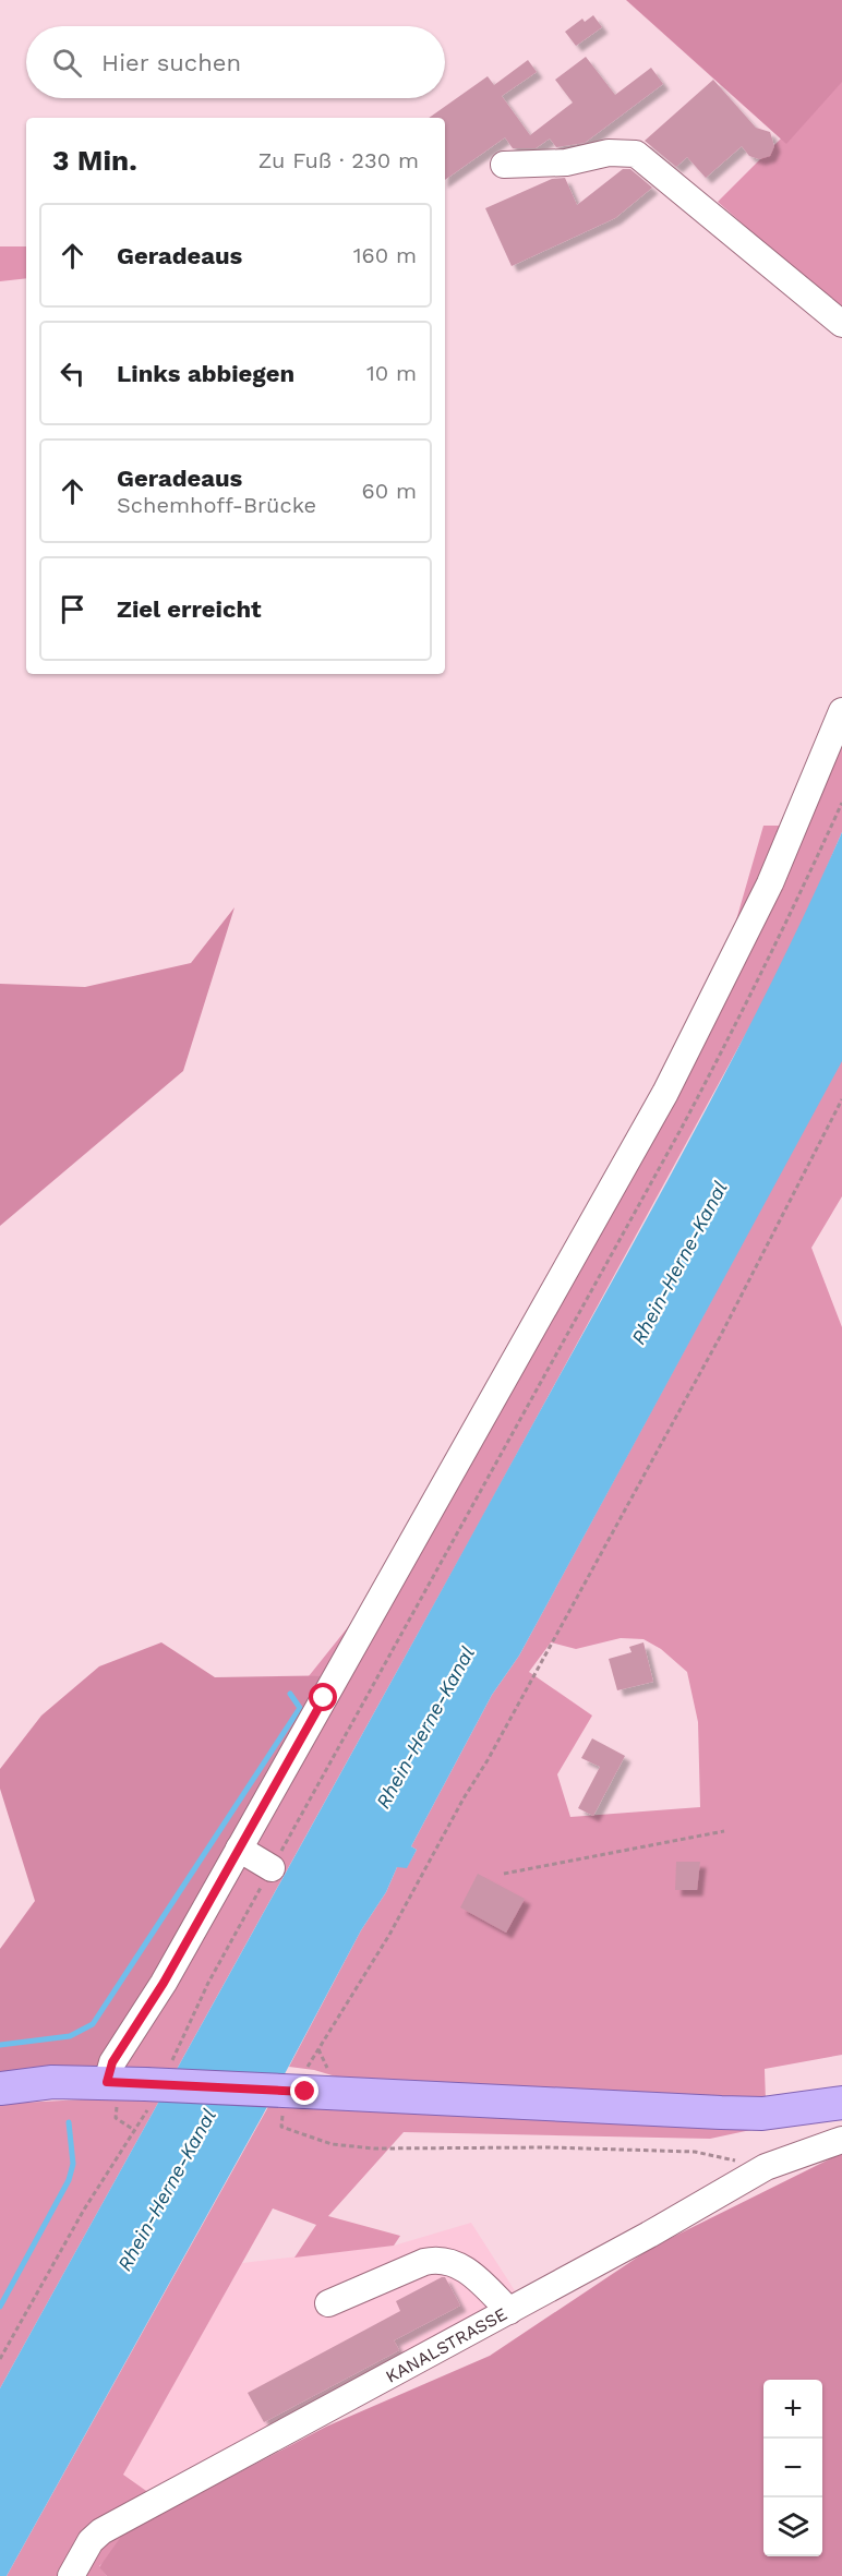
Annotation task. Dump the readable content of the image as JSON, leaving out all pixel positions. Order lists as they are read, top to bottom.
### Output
{
  "streets": {
    "lane": ["KANALSTRASSE"]
  },
  "water": ["Rhein-Herne-Kanal"],
  "page": {
    "search": "Hier suchen",
    "heading": ["3 Min.", "Zu Fuß · 230 m"],
    "list": [
      ["Geradeaus", "160 m"],
      ["Links abbiegen", "10 m"],
      ["Geradeaus", "Schemhoff-Brücke", "60 m"],
      "Ziel erreicht"
    ],
    "map_buttons": ["+", "−"]
  }
}
